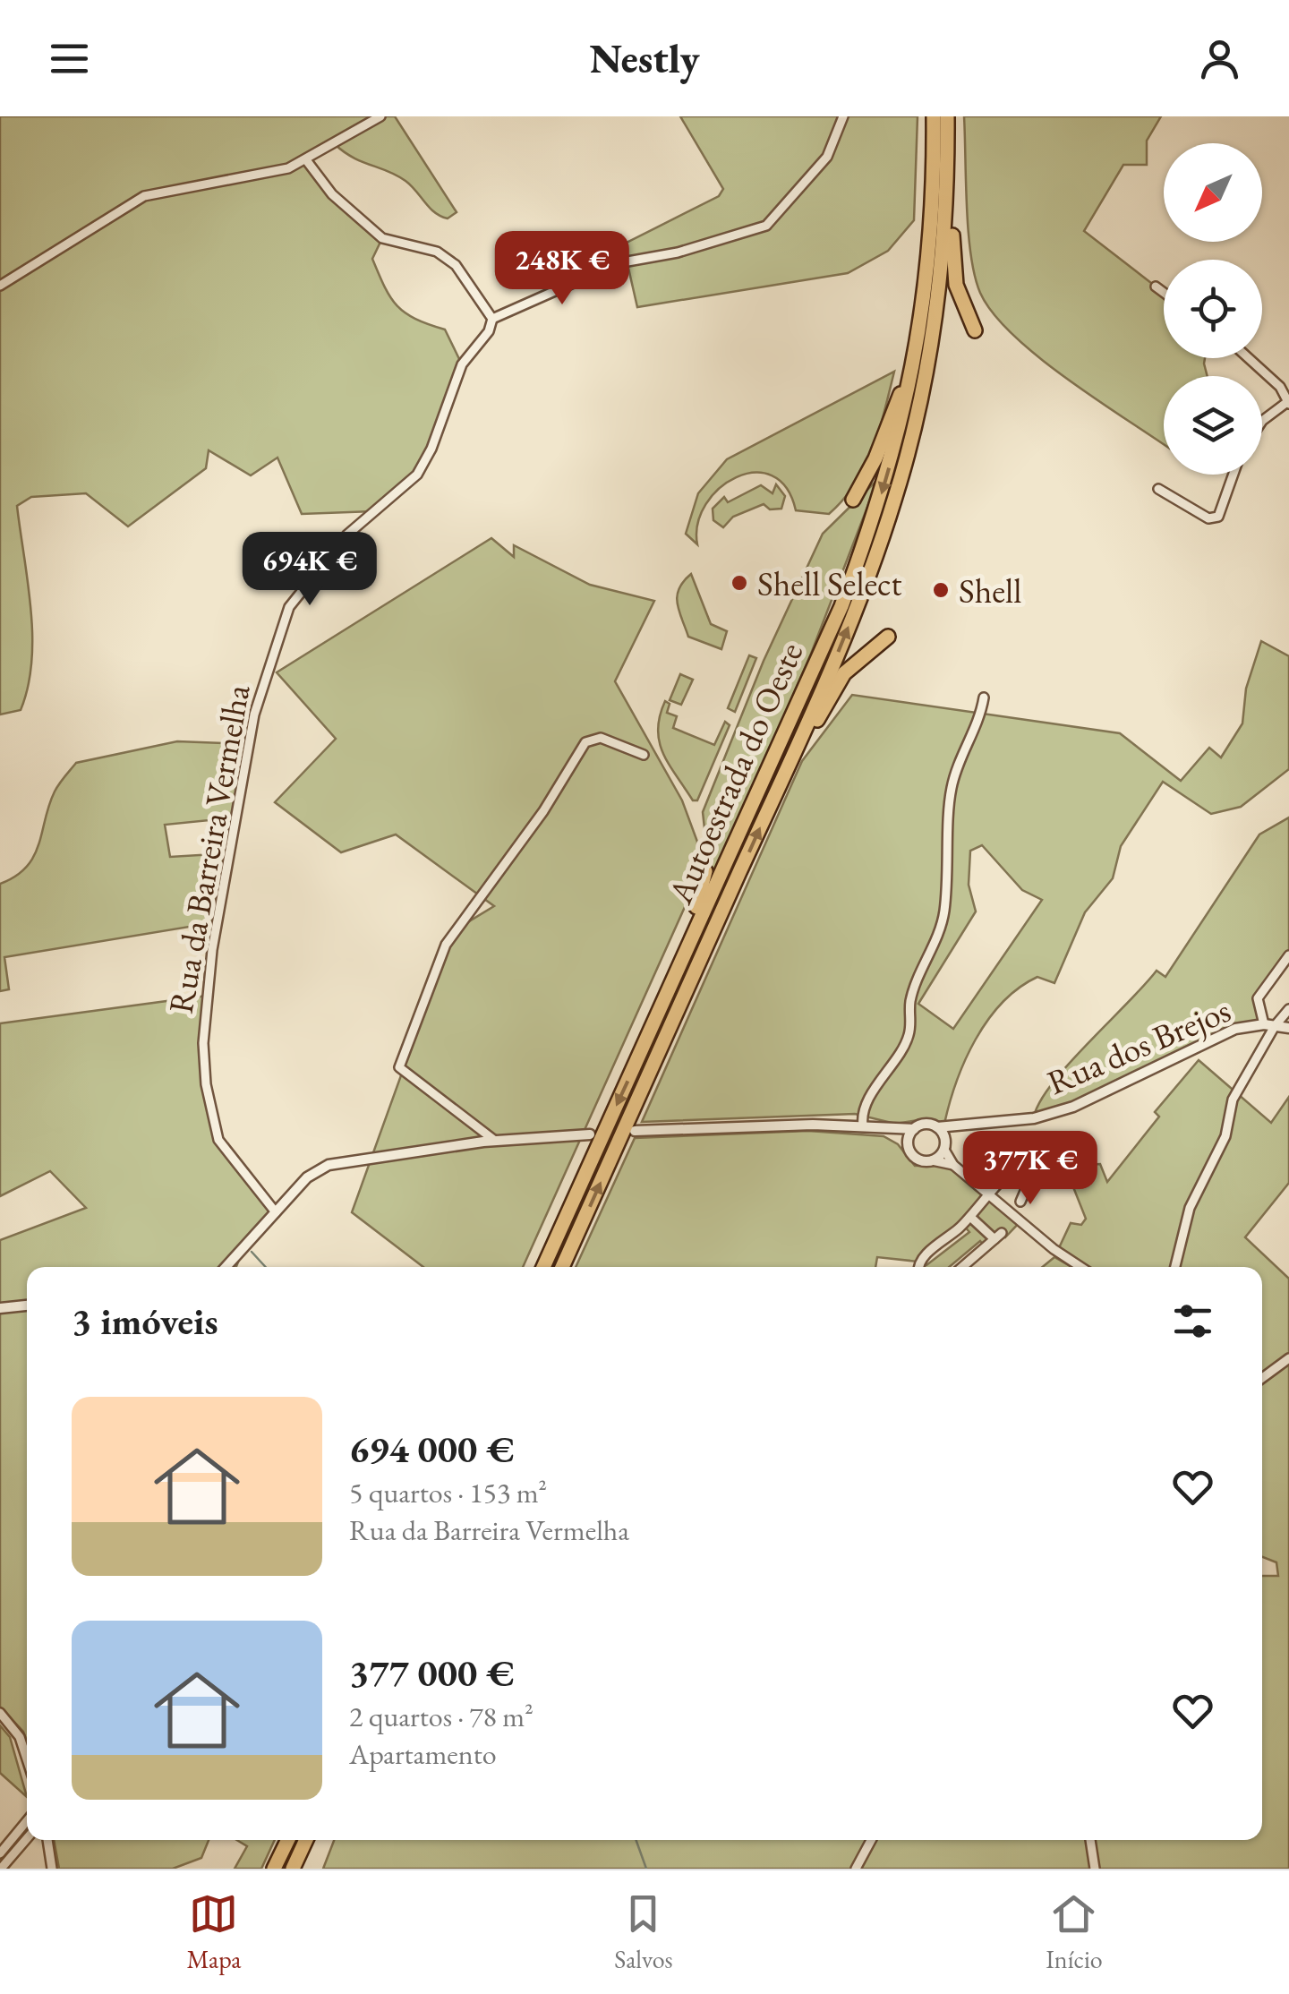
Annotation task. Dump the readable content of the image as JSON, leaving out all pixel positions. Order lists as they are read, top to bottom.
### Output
{
  "streets": {
    "highway": ["Autoestrada do Oeste"],
    "street": ["Rua da Barreira Vermelha", "Rua dos Brejos"]
  },
  "places": ["Shell Select", "Shell"],
  "north": "bottom left",
  "page": {
    "header": "Nestly",
    "price": ["248K €", "694K €", "377K €"],
    "heading": "3 imóveis",
    "list": [
      {
        "name": "694 000 €",
        "note": "5 quartos · 153 m² · Rua da Barreira Vermelha"
      },
      {
        "name": "377 000 €",
        "note": "2 quartos · 78 m² · Apartamento"
      }
    ],
    "tabs": ["Mapa", "Salvos", "Início"]
  }
}
